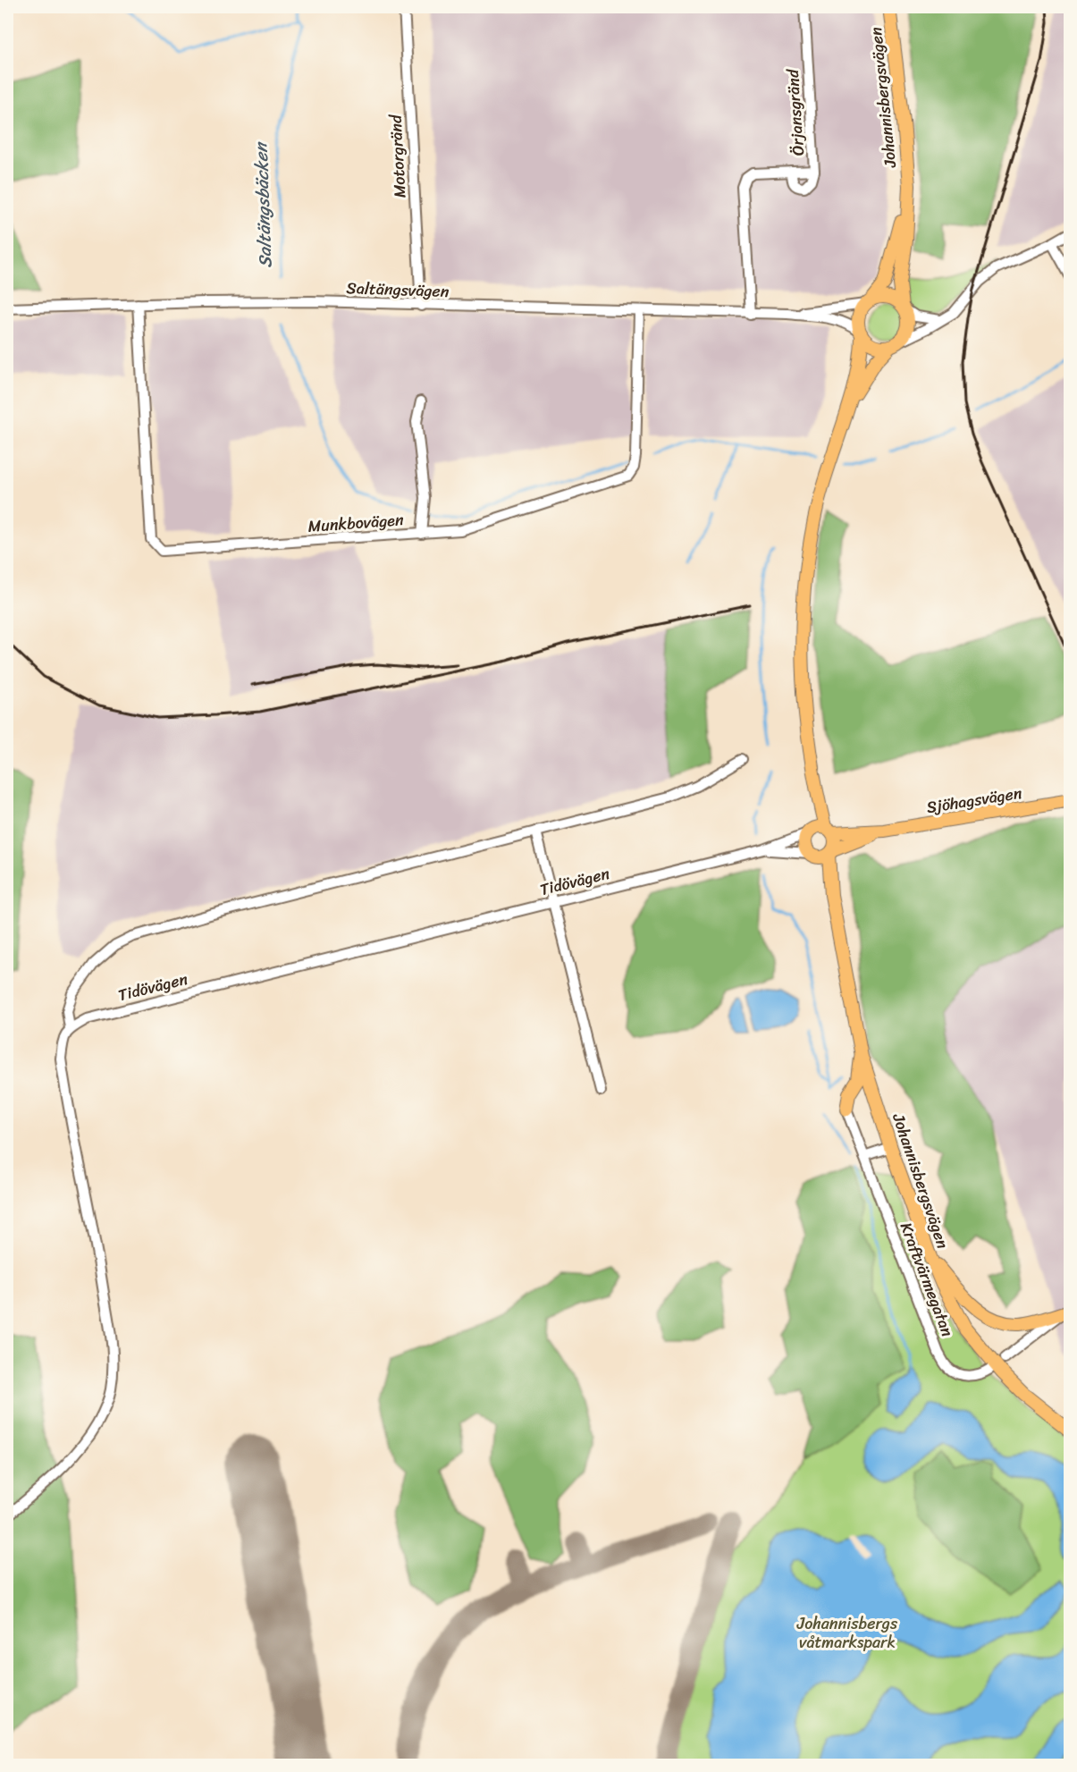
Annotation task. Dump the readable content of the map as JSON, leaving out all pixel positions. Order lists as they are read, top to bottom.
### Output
{
  "streets": {
    "main road": ["Johannisbergsvägen", "Sjöhagsvägen"],
    "street": [
      "Örjansgränd",
      "Motorgränd",
      "Saltängsvägen",
      "Munkbovägen",
      "Tidövägen",
      "Kraftvärmegatan"
    ]
  },
  "crossings": [
    ["Johannisbergsvägen", "Saltängsvägen"],
    ["Johannisbergsvägen", "Sjöhagsvägen"],
    ["Johannisbergsvägen", "Tidövägen"],
    ["Örjansgränd", "Saltängsvägen"],
    ["Motorgränd", "Saltängsvägen"],
    ["Saltängsvägen", "Munkbovägen"],
    ["Sjöhagsvägen", "Tidövägen"]
  ],
  "water": ["Saltängsbäcken"],
  "parks": ["Johannisbergs våtmarkspark"]
}
